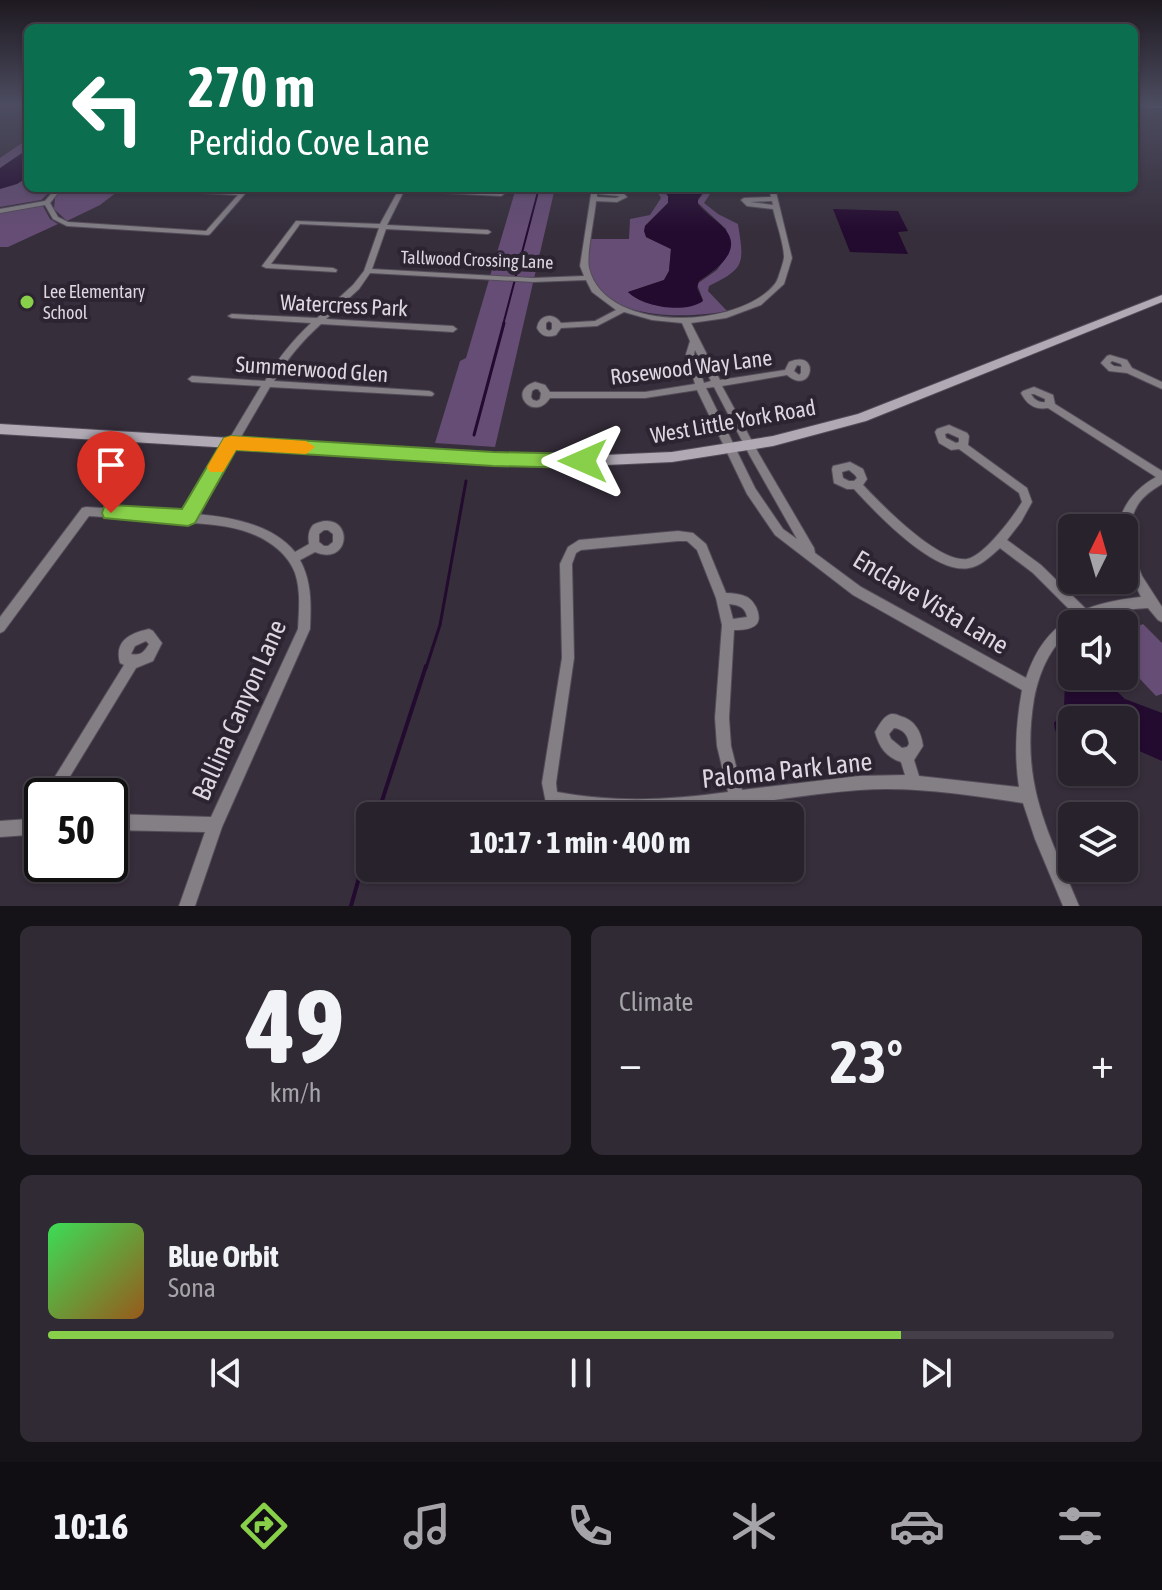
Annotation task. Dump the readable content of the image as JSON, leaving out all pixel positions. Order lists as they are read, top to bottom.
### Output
{
  "streets": {
    "main road": ["West Little York Road"],
    "street": [
      "Tallwood Crossing Lane",
      "Watercress Park",
      "Rosewood Way Lane",
      "Summerwood Glen",
      "Enclave Vista Lane",
      "Ballina Canyon Lane",
      "Paloma Park Lane"
    ]
  },
  "crossings": [
    ["Rosewood Way Lane", "Enclave Vista Lane"],
    ["West Little York Road", "Enclave Vista Lane"]
  ],
  "places": ["Lee Elementary School"],
  "north": "top",
  "page": {
    "turn": ["270 m", "Perdido Cove Lane"],
    "limit": "50",
    "trip": "10:17 · 1 min · 400 m",
    "tile": [
      ["49", "km/h"],
      "Climate"
    ],
    "heat": ["−", "23°", "+"],
    "song": ["Blue Orbit", "Sona"],
    "tabs": "10:16"
  }
}
